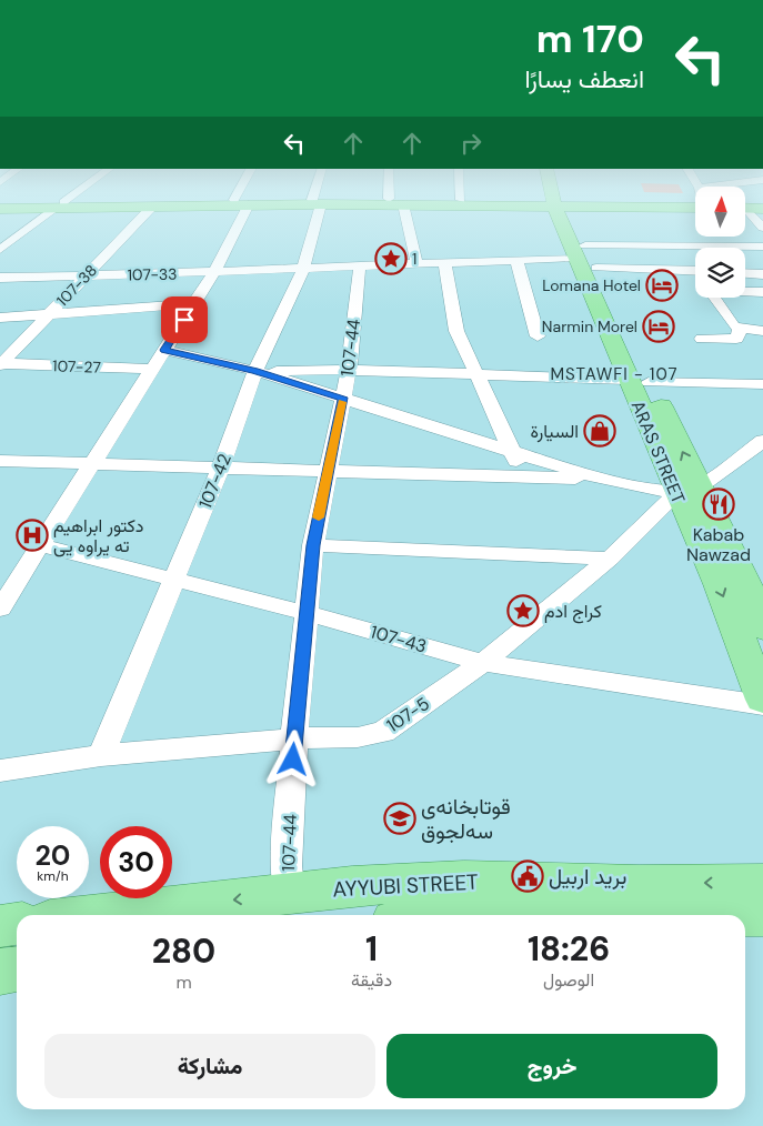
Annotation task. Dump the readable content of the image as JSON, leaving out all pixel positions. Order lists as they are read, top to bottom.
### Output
{
  "streets": {
    "main road": ["ARAS STREET", "AYYUBI STREET"],
    "street": [
      "107-33",
      "107-38",
      "107-44",
      "107-27",
      "107-42",
      "107-43",
      "107-5"
    ]
  },
  "crossings": [
    ["107-33", "107-38"],
    ["107-33", "107-44"],
    ["107-33", "ARAS STREET"],
    ["107-33", "107-42"],
    ["107-38", "107-27"],
    ["107-44", "107-43"],
    ["107-44", "107-5"],
    ["107-44", "AYYUBI STREET"],
    ["ARAS STREET", "107-5"],
    ["107-42", "107-43"],
    ["107-42", "107-5"],
    ["107-43", "107-5"]
  ],
  "districts": ["MSTAWFI - 107"],
  "places": {
    "place": ["1", "كراج ادم"],
    "hotel": ["Lomana Hotel", "Narmin Morel"],
    "shop": ["السيارة"],
    "restaurant": ["Kabab Nawzad"],
    "hospital": ["دكتور ابراهيم ته يراوه يى"],
    "school or university": ["قوتابخانەی سەلجوق"],
    "public building": ["بريد اربيل"]
  },
  "north": "top",
  "page": {
    "turn": ["170 m", "انعطف يسارًا"],
    "speed": "20 km/h",
    "limit": "30",
    "eta": [
      "18:26",
      "الوصول",
      "1",
      "دقيقة",
      "280",
      "m"
    ],
    "buttons": ["خروج", "مشاركة"]
  }
}
